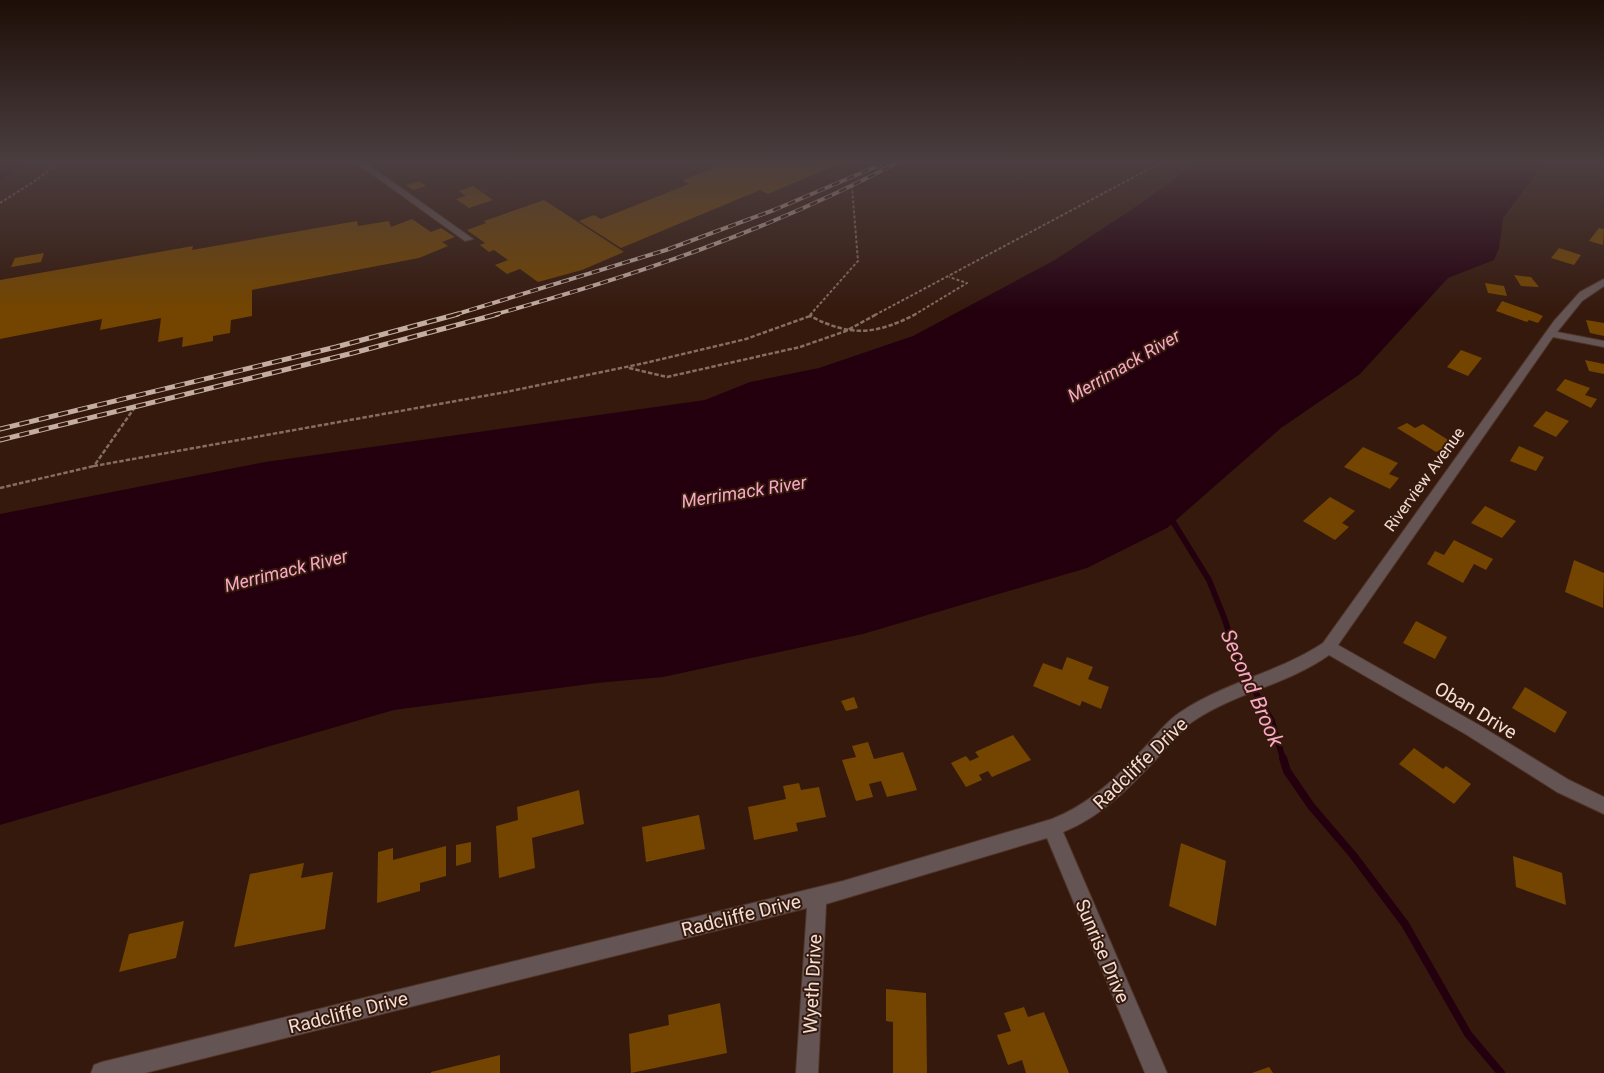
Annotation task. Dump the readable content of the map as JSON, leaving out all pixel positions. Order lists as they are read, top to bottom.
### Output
{
  "streets": {
    "street": [
      "Riverview Avenue",
      "Oban Drive",
      "Radcliffe Drive",
      "Sunrise Drive",
      "Wyeth Drive"
    ]
  },
  "crossings": [
    ["Riverview Avenue", "Oban Drive"],
    ["Riverview Avenue", "Radcliffe Drive"],
    ["Oban Drive", "Radcliffe Drive"],
    ["Radcliffe Drive", "Sunrise Drive"],
    ["Radcliffe Drive", "Wyeth Drive"]
  ],
  "water": ["Merrimack River", "Second Brook"]
}
